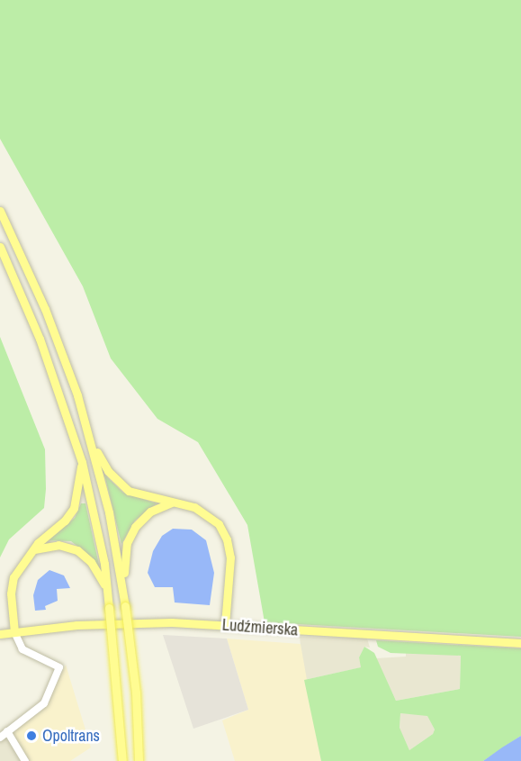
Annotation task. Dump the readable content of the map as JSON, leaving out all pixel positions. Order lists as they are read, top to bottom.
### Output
{
  "streets": {
    "main road": ["Ludźmierska"]
  },
  "places": ["Opoltrans"]
}
